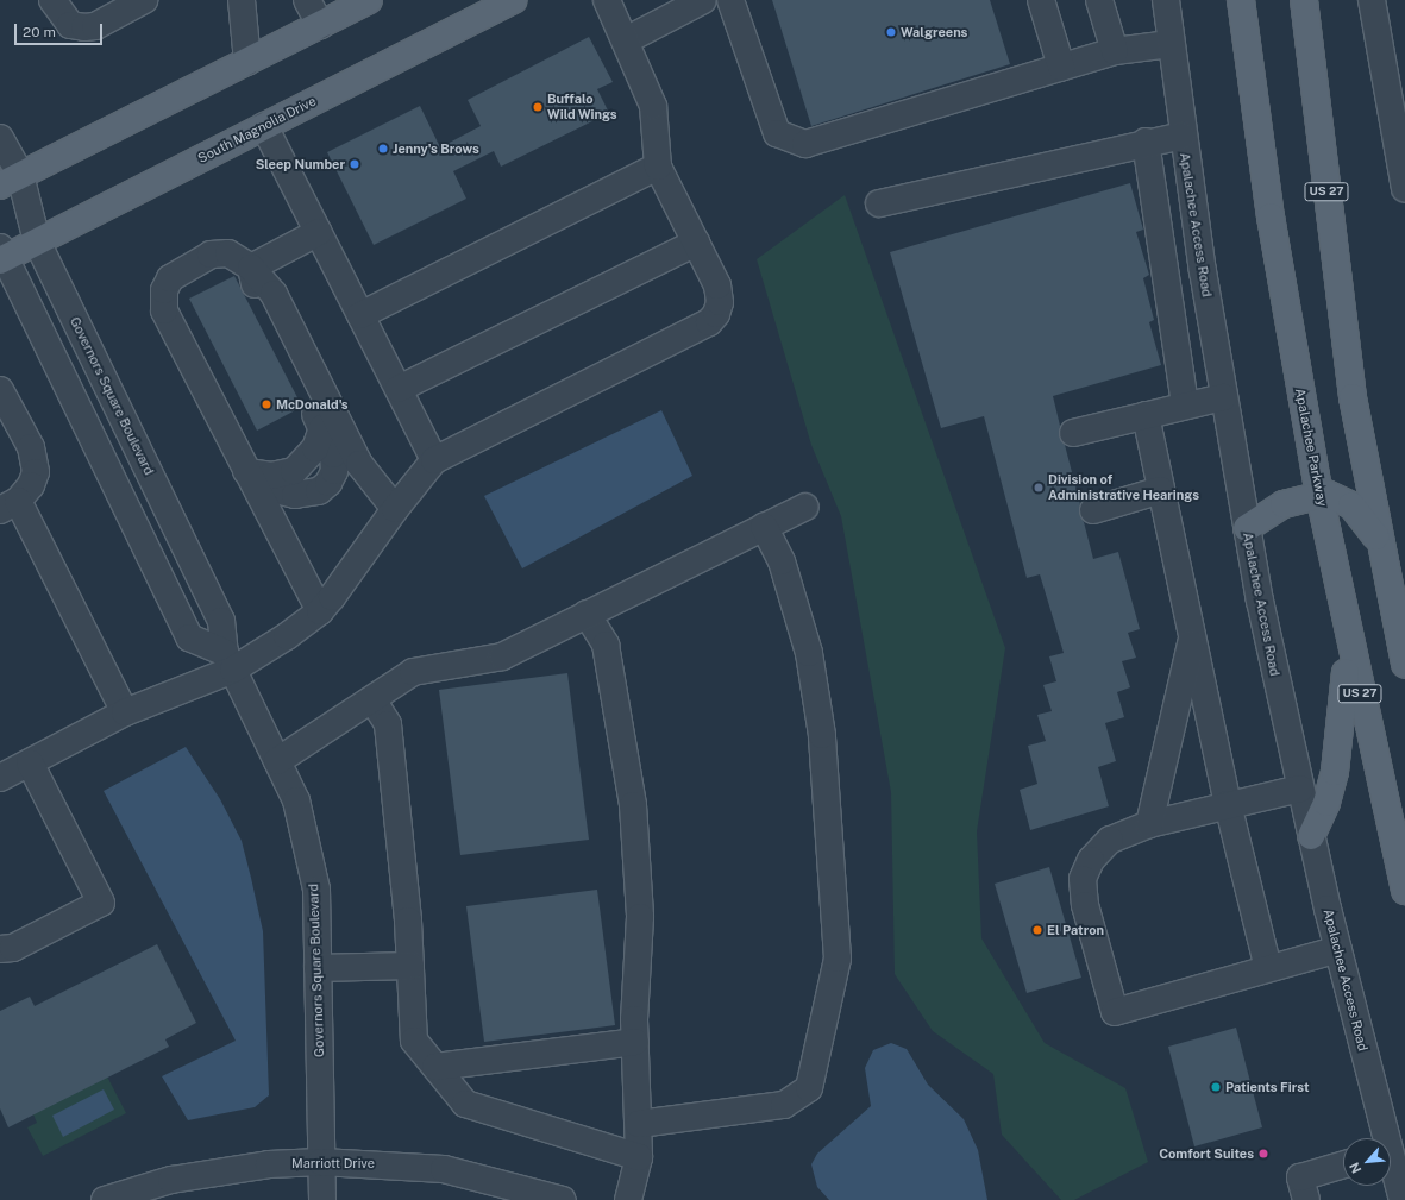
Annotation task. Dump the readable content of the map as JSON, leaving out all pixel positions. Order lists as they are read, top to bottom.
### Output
{
  "streets": {
    "main road": ["South Magnolia Drive", "US 27", "Apalachee Parkway"],
    "street": ["Apalachee Access Road", "Governors Square Boulevard", "Marriott Drive"]
  },
  "crossings": [
    ["South Magnolia Drive", "Governors Square Boulevard"],
    ["Governors Square Boulevard", "Marriott Drive"]
  ],
  "places": [
    "Walgreens",
    "Buffalo Wild Wings",
    "Jenny's Brows",
    "Sleep Number",
    "McDonald's",
    "Division of Administrative Hearings",
    "El Patron",
    "Patients First",
    "Comfort Suites"
  ],
  "scale_bar": "20 m",
  "north": "bottom left"
}
